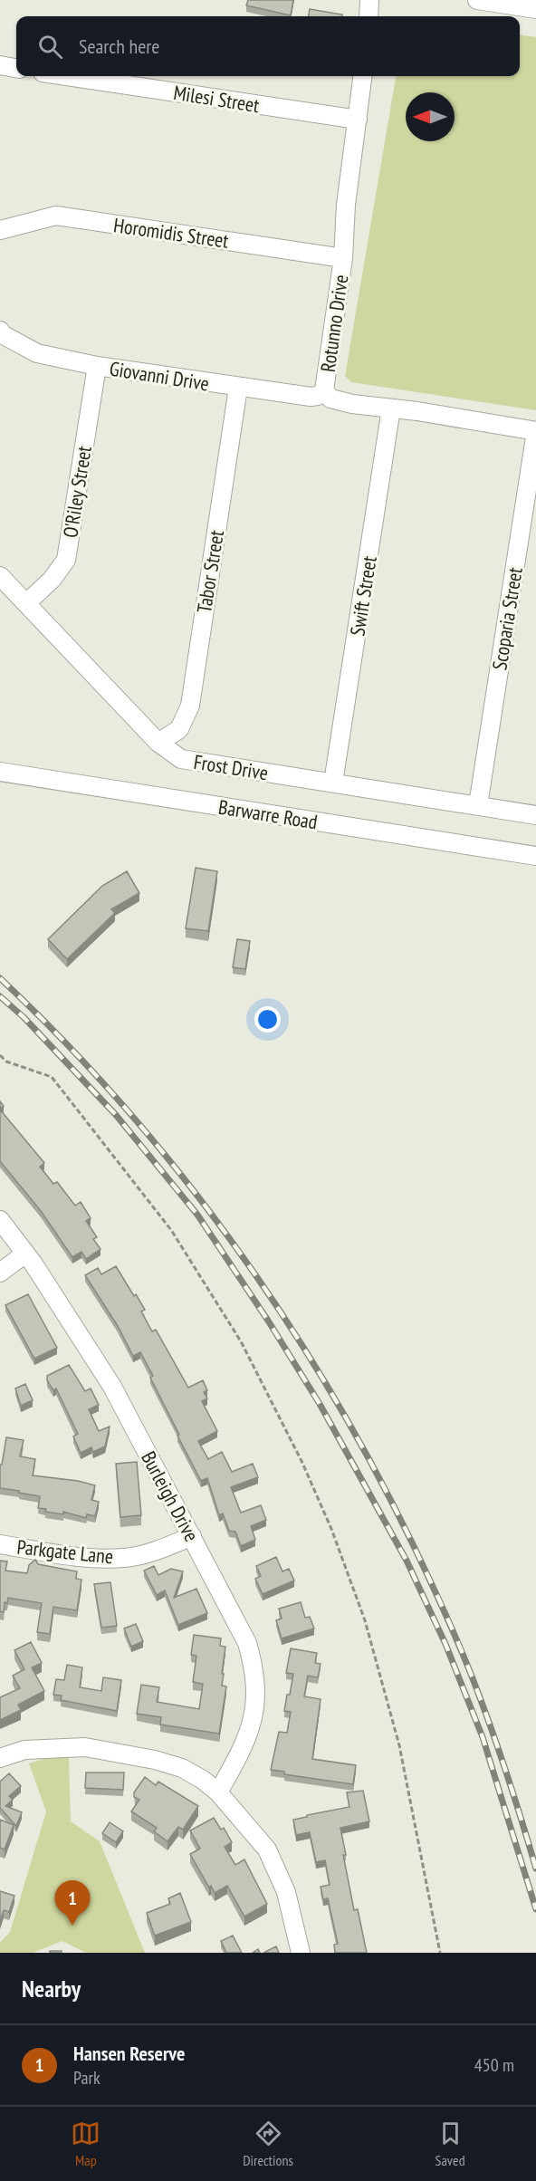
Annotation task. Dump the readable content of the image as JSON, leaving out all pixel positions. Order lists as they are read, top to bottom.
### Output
{
  "streets": {
    "street": [
      "Milesi Street",
      "Horomidis Street",
      "Rotunno Drive",
      "Giovanni Drive",
      "O'Riley Street",
      "Tabor Street",
      "Swift Street",
      "Scoparia Street",
      "Frost Drive",
      "Barwarre Road",
      "Burleigh Drive",
      "Parkgate Lane"
    ]
  },
  "crossings": [
    ["Milesi Street", "Rotunno Drive"],
    ["Horomidis Street", "Rotunno Drive"],
    ["Rotunno Drive", "Giovanni Drive"],
    ["Rotunno Drive", "Swift Street"],
    ["Rotunno Drive", "Scoparia Street"],
    ["Giovanni Drive", "O'Riley Street"],
    ["Giovanni Drive", "Tabor Street"],
    ["O'Riley Street", "Frost Drive"],
    ["Tabor Street", "Frost Drive"],
    ["Swift Street", "Frost Drive"],
    ["Scoparia Street", "Frost Drive"],
    ["Burleigh Drive", "Parkgate Lane"]
  ],
  "north": "left",
  "page": {
    "search": "Search here",
    "pins": "1",
    "heading": "Nearby",
    "list": [
      {
        "mark": "1",
        "name": "Hansen Reserve",
        "note": "Park",
        "value": "450 m"
      }
    ],
    "nav": ["Map", "Directions", "Saved"]
  }
}
